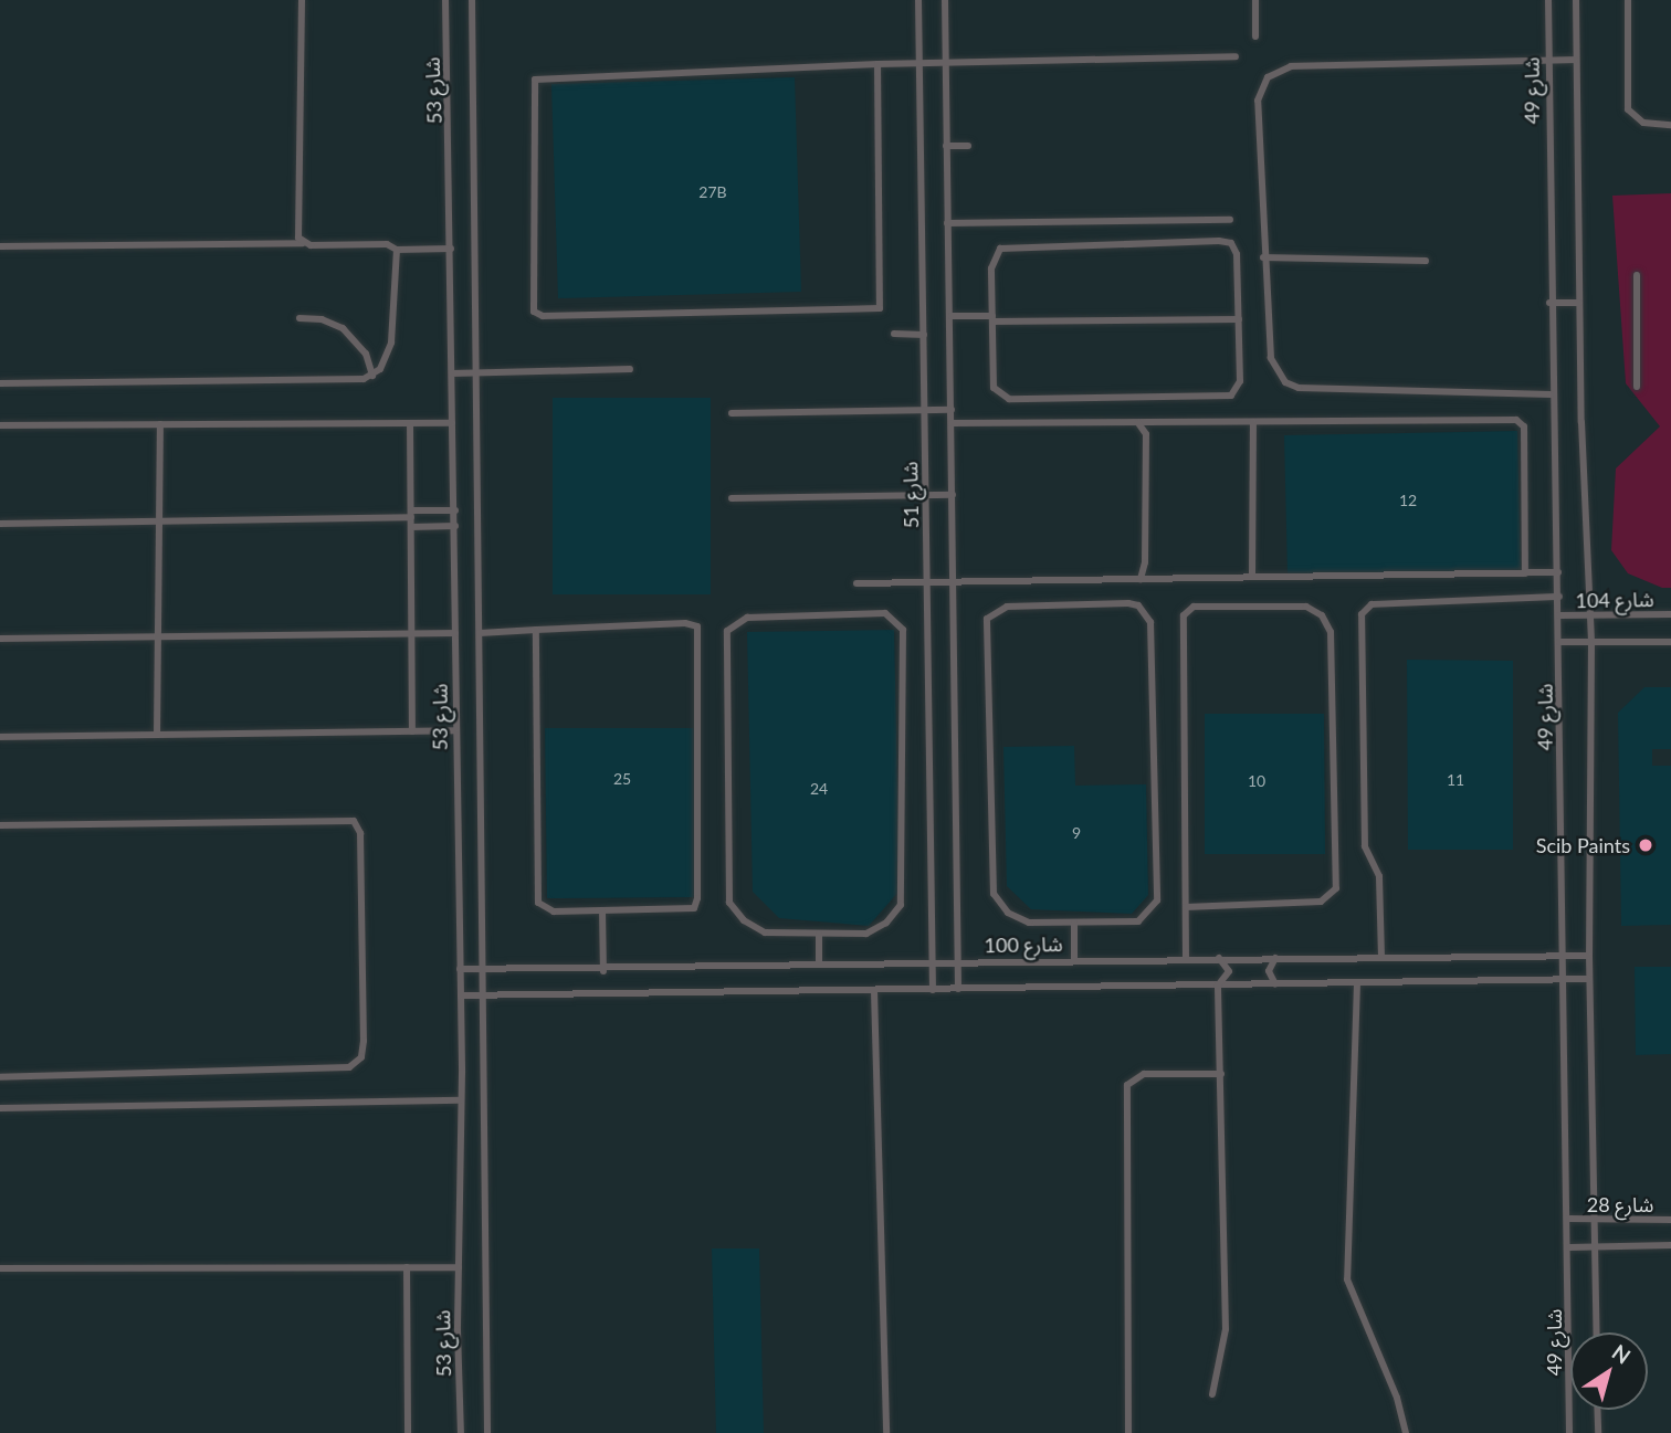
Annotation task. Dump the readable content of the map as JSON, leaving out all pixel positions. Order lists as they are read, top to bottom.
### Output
{
  "streets": {
    "lane": [
      "شارع 53",
      "شارع 49",
      "شارع 51",
      "شارع 104",
      "شارع 100",
      "شارع 28"
    ]
  },
  "crossings": [
    ["شارع 53", "شارع 100"],
    ["شارع 49", "شارع 104"],
    ["شارع 49", "شارع 100"],
    ["شارع 49", "شارع 28"],
    ["شارع 51", "شارع 100"]
  ],
  "places": ["Scib Paints"],
  "house_numbers": [
    "27B",
    "12",
    "25",
    "11",
    "10",
    "24",
    "9"
  ],
  "north": "top right"
}
